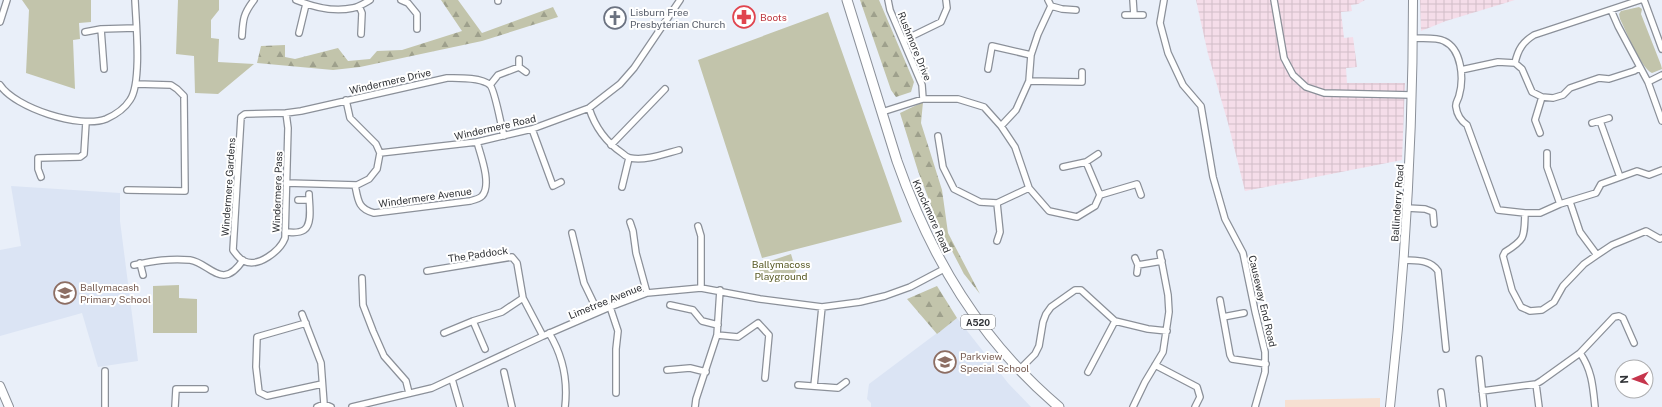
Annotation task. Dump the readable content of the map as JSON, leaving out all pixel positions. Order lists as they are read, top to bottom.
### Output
{
  "streets": {
    "main road": ["Ballinderry Road", "Knockmore Road", "A520"],
    "street": [
      "Rushmore Drive",
      "Windermere Drive",
      "Windermere Road",
      "Windermere Gardens",
      "Windermere Pass",
      "Windermere Avenue",
      "The Paddock",
      "Limetree Avenue",
      "Causeway End Road"
    ]
  },
  "crossings": [
    ["Windermere Drive", "Windermere Gardens"],
    ["Windermere Drive", "Windermere Pass"],
    ["Windermere Road", "Windermere Avenue"],
    ["Windermere Gardens", "Windermere Pass"],
    ["Knockmore Road", "Limetree Avenue"],
    ["The Paddock", "Limetree Avenue"]
  ],
  "parks": ["Ballymacoss Playground"],
  "places": {
    "pharmacy": ["Boots"],
    "church": ["Lisburn Free Presbyterian Church"],
    "school or university": ["Ballymacash Primary School", "Parkview Special School"]
  },
  "north": "left"
}
